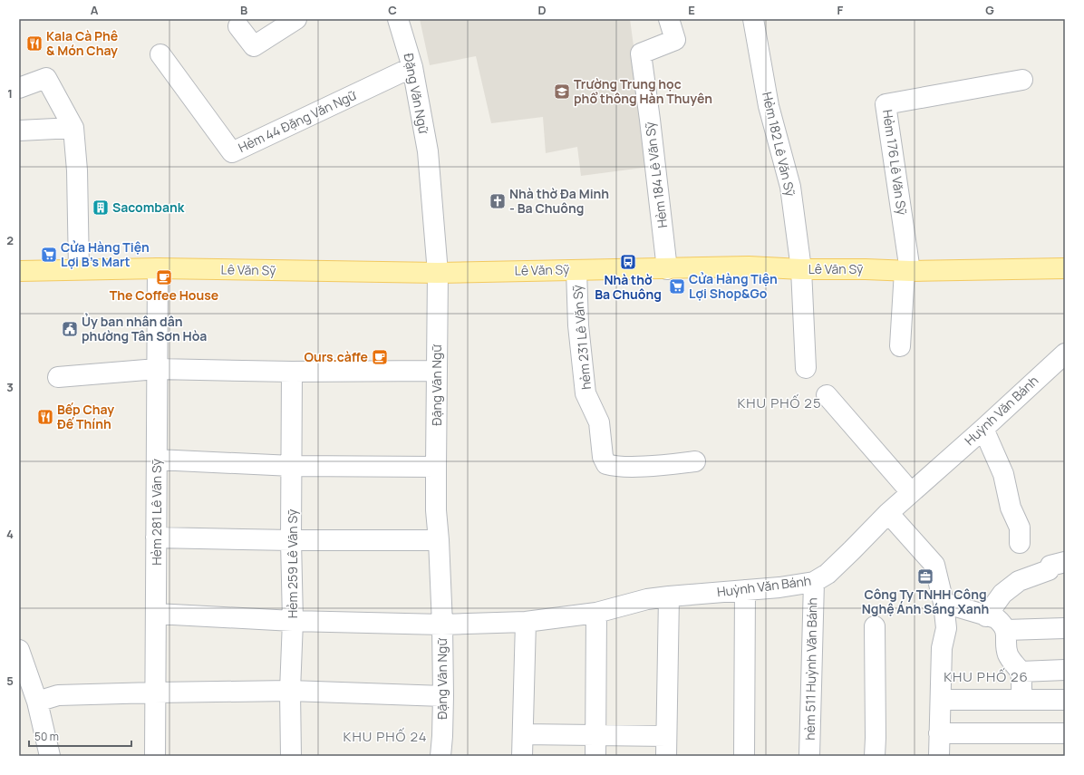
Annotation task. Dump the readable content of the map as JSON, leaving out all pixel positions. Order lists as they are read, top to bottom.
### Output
{
  "streets": {
    "main road": ["Lê Văn Sỹ"],
    "street": [
      "Đặng Văn Ngữ",
      "Hẻm 44 Đặng Văn Ngữ",
      "Hẻm 182 Lê Văn Sỹ",
      "Hẻm 176 Lê Văn Sỹ",
      "Hẻm 184 Lê Văn Sỹ",
      "hẻm 231 Lê Văn Sỹ",
      "Huỳnh Văn Bánh",
      "Hẻm 281 Lê Văn Sỹ",
      "Hẻm 259 Lê Văn Sỹ",
      "hẻm 511 Huỳnh Văn Bánh"
    ]
  },
  "crossings": [
    ["Đặng Văn Ngữ", "Hẻm 44 Đặng Văn Ngữ"],
    ["Đặng Văn Ngữ", "Lê Văn Sỹ"],
    ["Đặng Văn Ngữ", "Huỳnh Văn Bánh"],
    ["Hẻm 182 Lê Văn Sỹ", "Lê Văn Sỹ"],
    ["Hẻm 176 Lê Văn Sỹ", "Lê Văn Sỹ"],
    ["Hẻm 184 Lê Văn Sỹ", "Lê Văn Sỹ"],
    ["Lê Văn Sỹ", "hẻm 231 Lê Văn Sỹ"],
    ["Lê Văn Sỹ", "Hẻm 281 Lê Văn Sỹ"],
    ["Huỳnh Văn Bánh", "Hẻm 281 Lê Văn Sỹ"],
    ["Huỳnh Văn Bánh", "Hẻm 259 Lê Văn Sỹ"],
    ["Huỳnh Văn Bánh", "hẻm 511 Huỳnh Văn Bánh"]
  ],
  "districts": ["KHU PHỐ 25", "KHU PHỐ 26", "KHU PHỐ 24"],
  "places": {
    "restaurant": ["Kala Cà Phê & Món Chay", "Bếp Chay Đế Thính"],
    "school or university": ["Trường Trung học phổ thông Hàn Thuyên"],
    "church": ["Nhà thờ Đa Minh - Ba Chuông"],
    "building": ["Sacombank"],
    "supermarket": ["Cửa Hàng Tiện Lợi B's Mart", "Cửa Hàng Tiện Lợi Shop&Go"],
    "bus stop": ["Nhà thờ Ba Chuông"],
    "cafe": ["The Coffee House", "Ours.càffe"],
    "public building": ["Ủy ban nhân dân phường Tân Sơn Hòa"],
    "office": ["Công Ty TNHH Công Nghệ Ánh Sáng Xanh"]
  },
  "scale_bar": "50 m",
  "grid": {
    "columns": [
      "A",
      "B",
      "C",
      "D",
      "E",
      "F",
      "G"
    ],
    "rows": [
      "1",
      "2",
      "3",
      "4",
      "5"
    ]
  }
}
